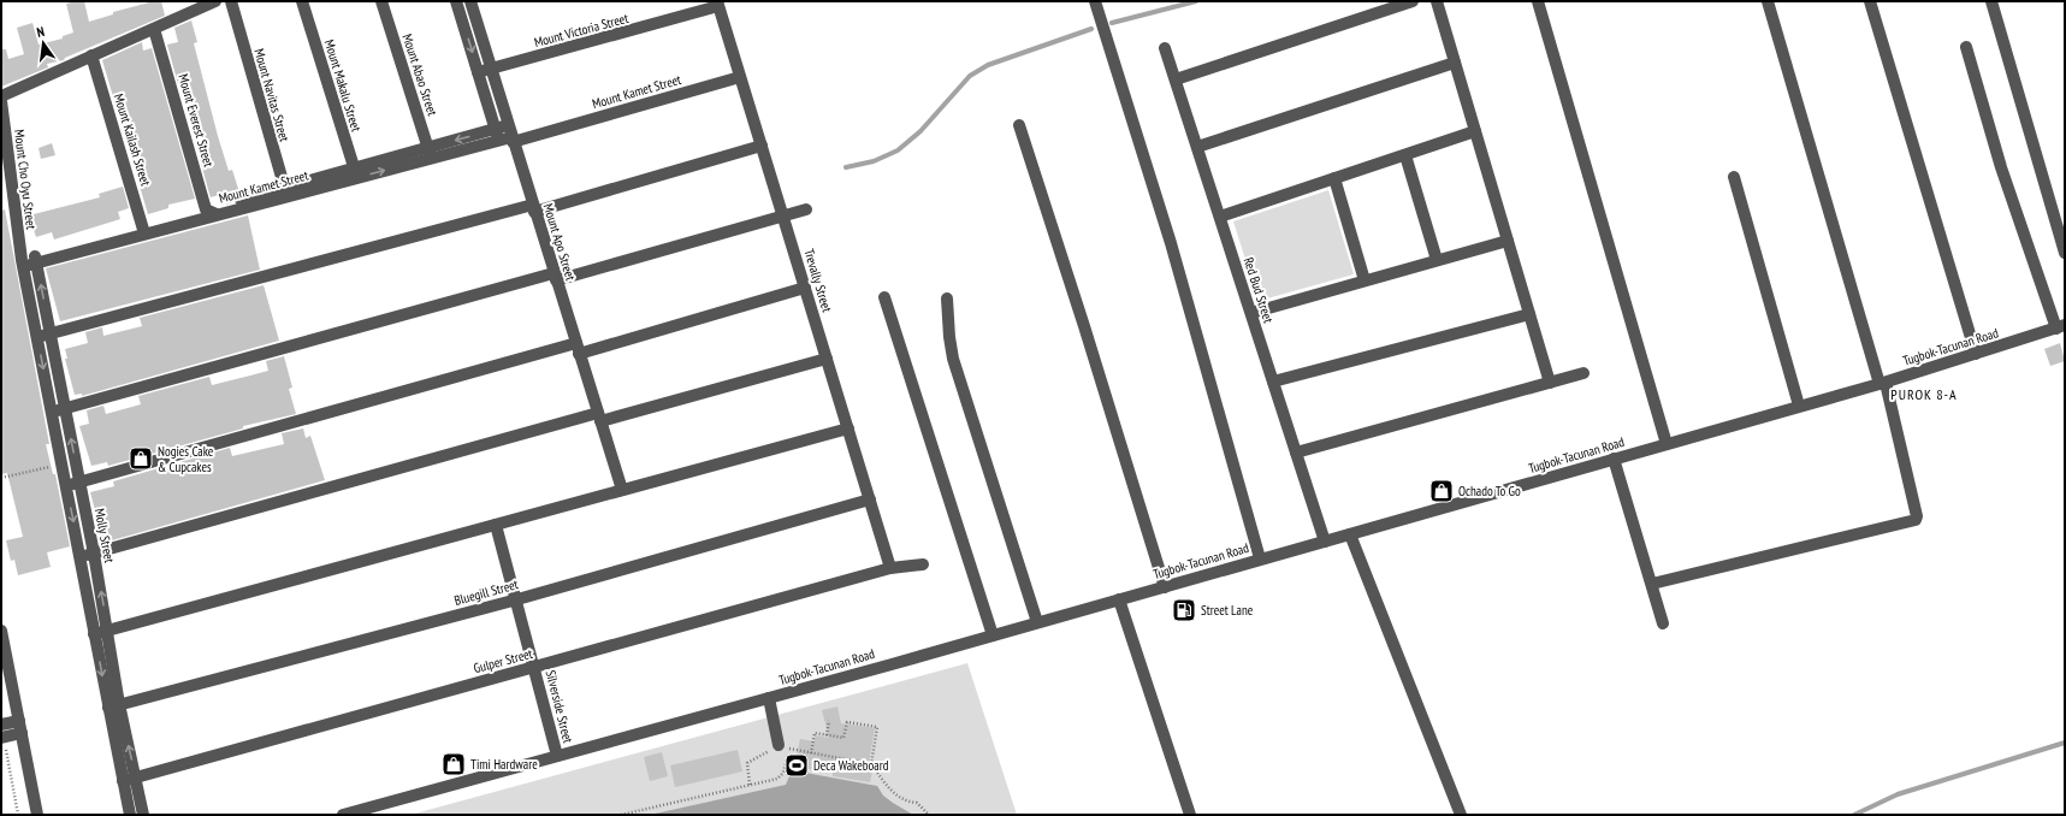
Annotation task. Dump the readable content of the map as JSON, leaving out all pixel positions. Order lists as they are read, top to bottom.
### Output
{
  "streets": {
    "street": [
      "Mount Victoria Street",
      "Mount Abao Street",
      "Mount Makalu Street",
      "Mount Kamet Street",
      "Mount Navitas Street",
      "Mount Everest Street",
      "Mount Kailash Street",
      "Mount Cho Oyu Street",
      "Mount Apo Street",
      "Trevally Street",
      "Red Bud Street",
      "Tugbok-Tacunan Road",
      "Molly Street",
      "Bluegill Street",
      "Gulper Street",
      "Silverside Street"
    ]
  },
  "crossings": [
    ["Mount Victoria Street", "Mount Apo Street"],
    ["Mount Victoria Street", "Trevally Street"],
    ["Mount Abao Street", "Mount Kamet Street"],
    ["Mount Makalu Street", "Mount Kamet Street"],
    ["Mount Kamet Street", "Mount Navitas Street"],
    ["Mount Kamet Street", "Mount Everest Street"],
    ["Mount Kamet Street", "Mount Kailash Street"],
    ["Mount Kamet Street", "Mount Cho Oyu Street"],
    ["Mount Kamet Street", "Mount Apo Street"],
    ["Mount Kamet Street", "Trevally Street"],
    ["Mount Kamet Street", "Molly Street"],
    ["Mount Cho Oyu Street", "Molly Street"],
    ["Trevally Street", "Bluegill Street"],
    ["Trevally Street", "Gulper Street"],
    ["Red Bud Street", "Tugbok-Tacunan Road"],
    ["Tugbok-Tacunan Road", "Silverside Street"],
    ["Molly Street", "Bluegill Street"],
    ["Molly Street", "Gulper Street"],
    ["Bluegill Street", "Silverside Street"],
    ["Gulper Street", "Silverside Street"]
  ],
  "districts": ["PUROK 8-A"],
  "places": {
    "shop": ["Nogies Cake & Cupcakes", "Ochado To Go", "Timi Hardware"],
    "fuel station": ["Street Lane"],
    "sports": ["Deca Wakeboard"]
  },
  "north": "top"
}
